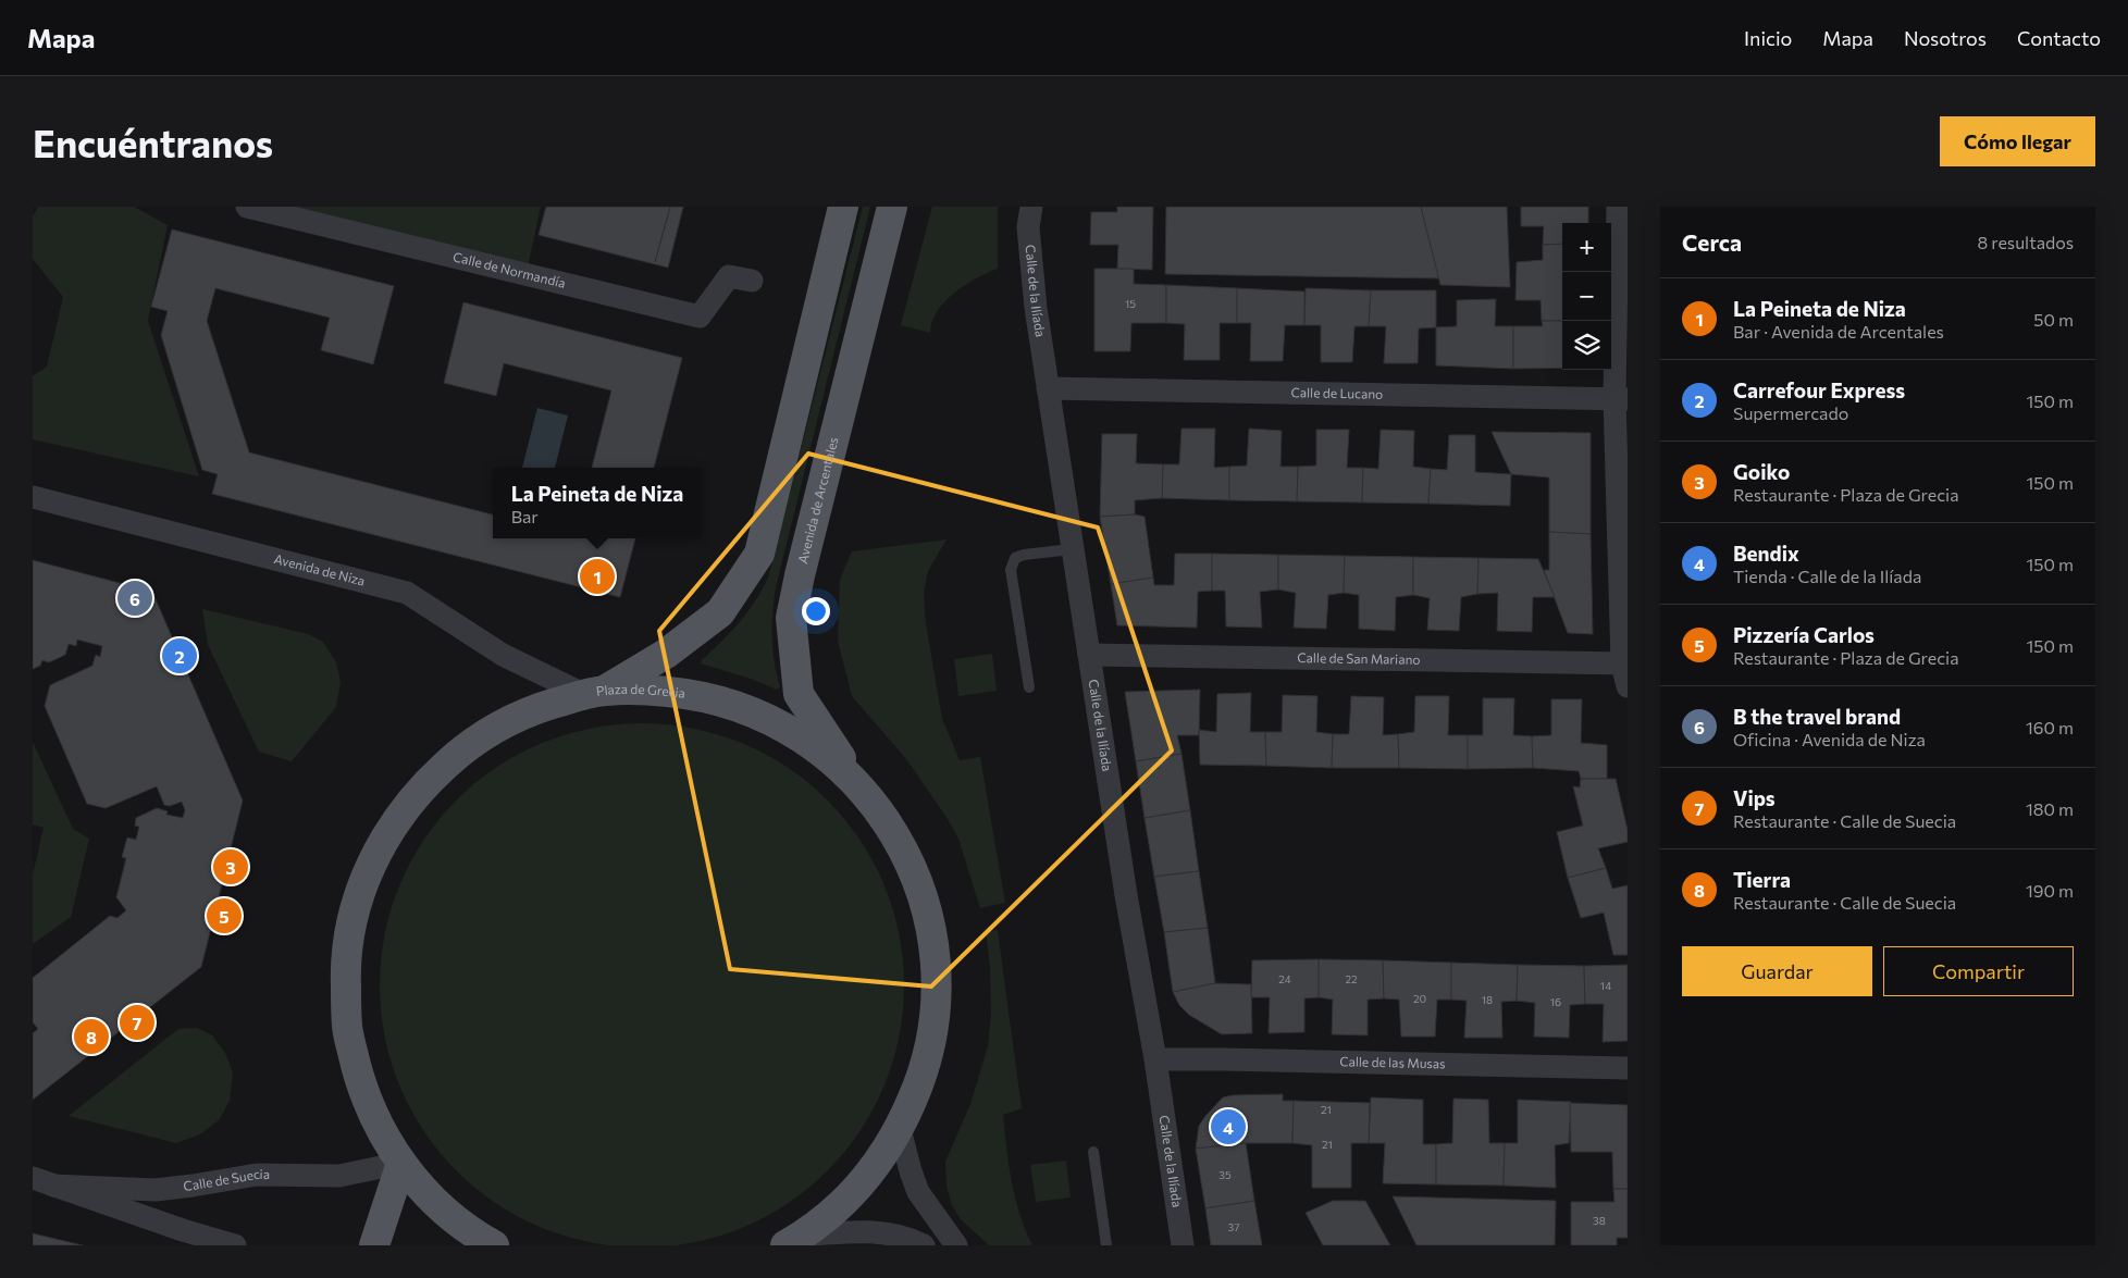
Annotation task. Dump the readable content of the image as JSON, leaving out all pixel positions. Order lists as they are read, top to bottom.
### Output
{
  "streets": {
    "main road": ["Avenida de Arcentales", "Plaza de Grecia"],
    "street": [
      "Calle de Normandía",
      "Calle de la Ilíada",
      "Calle de Lucano",
      "Avenida de Niza",
      "Calle de San Mariano",
      "Calle de las Musas",
      "Calle de Suecia"
    ]
  },
  "crossings": [
    ["Calle de la Ilíada", "Calle de Lucano"],
    ["Calle de la Ilíada", "Calle de San Mariano"],
    ["Calle de la Ilíada", "Calle de las Musas"],
    ["Avenida de Arcentales", "Plaza de Grecia"],
    ["Avenida de Niza", "Plaza de Grecia"],
    ["Plaza de Grecia", "Calle de Suecia"]
  ],
  "house_numbers": [
    "15",
    "24",
    "22",
    "14",
    "20",
    "18",
    "16",
    "21",
    "21",
    "35",
    "38",
    "37"
  ],
  "page": {
    "header": "Mapa",
    "nav": [
      "Inicio",
      "Mapa",
      "Nosotros",
      "Contacto"
    ],
    "buttons": [
      "Cómo llegar",
      ["Guardar", "Compartir"]
    ],
    "title": "Encuéntranos",
    "heading": ["Cerca", "8 resultados"],
    "map_buttons": ["+", "−"],
    "list": [
      {
        "mark": "1",
        "name": "La Peineta de Niza",
        "note": "Bar · Avenida de Arcentales",
        "value": "50 m"
      },
      {
        "mark": "2",
        "name": "Carrefour Express",
        "note": "Supermercado",
        "value": "150 m"
      },
      {
        "mark": "3",
        "name": "Goiko",
        "note": "Restaurante · Plaza de Grecia",
        "value": "150 m"
      },
      {
        "mark": "4",
        "name": "Bendix",
        "note": "Tienda · Calle de la Ilíada",
        "value": "150 m"
      },
      {
        "mark": "5",
        "name": "Pizzería Carlos",
        "note": "Restaurante · Plaza de Grecia",
        "value": "150 m"
      },
      {
        "mark": "6",
        "name": "B the travel brand",
        "note": "Oficina · Avenida de Niza",
        "value": "160 m"
      },
      {
        "mark": "7",
        "name": "Vips",
        "note": "Restaurante · Calle de Suecia",
        "value": "180 m"
      },
      {
        "mark": "8",
        "name": "Tierra",
        "note": "Restaurante · Calle de Suecia",
        "value": "190 m"
      }
    ],
    "popup": ["La Peineta de Niza", "Bar"],
    "pins": [
      "1",
      "6",
      "2",
      "3",
      "5",
      "7",
      "8",
      "4"
    ]
  }
}
